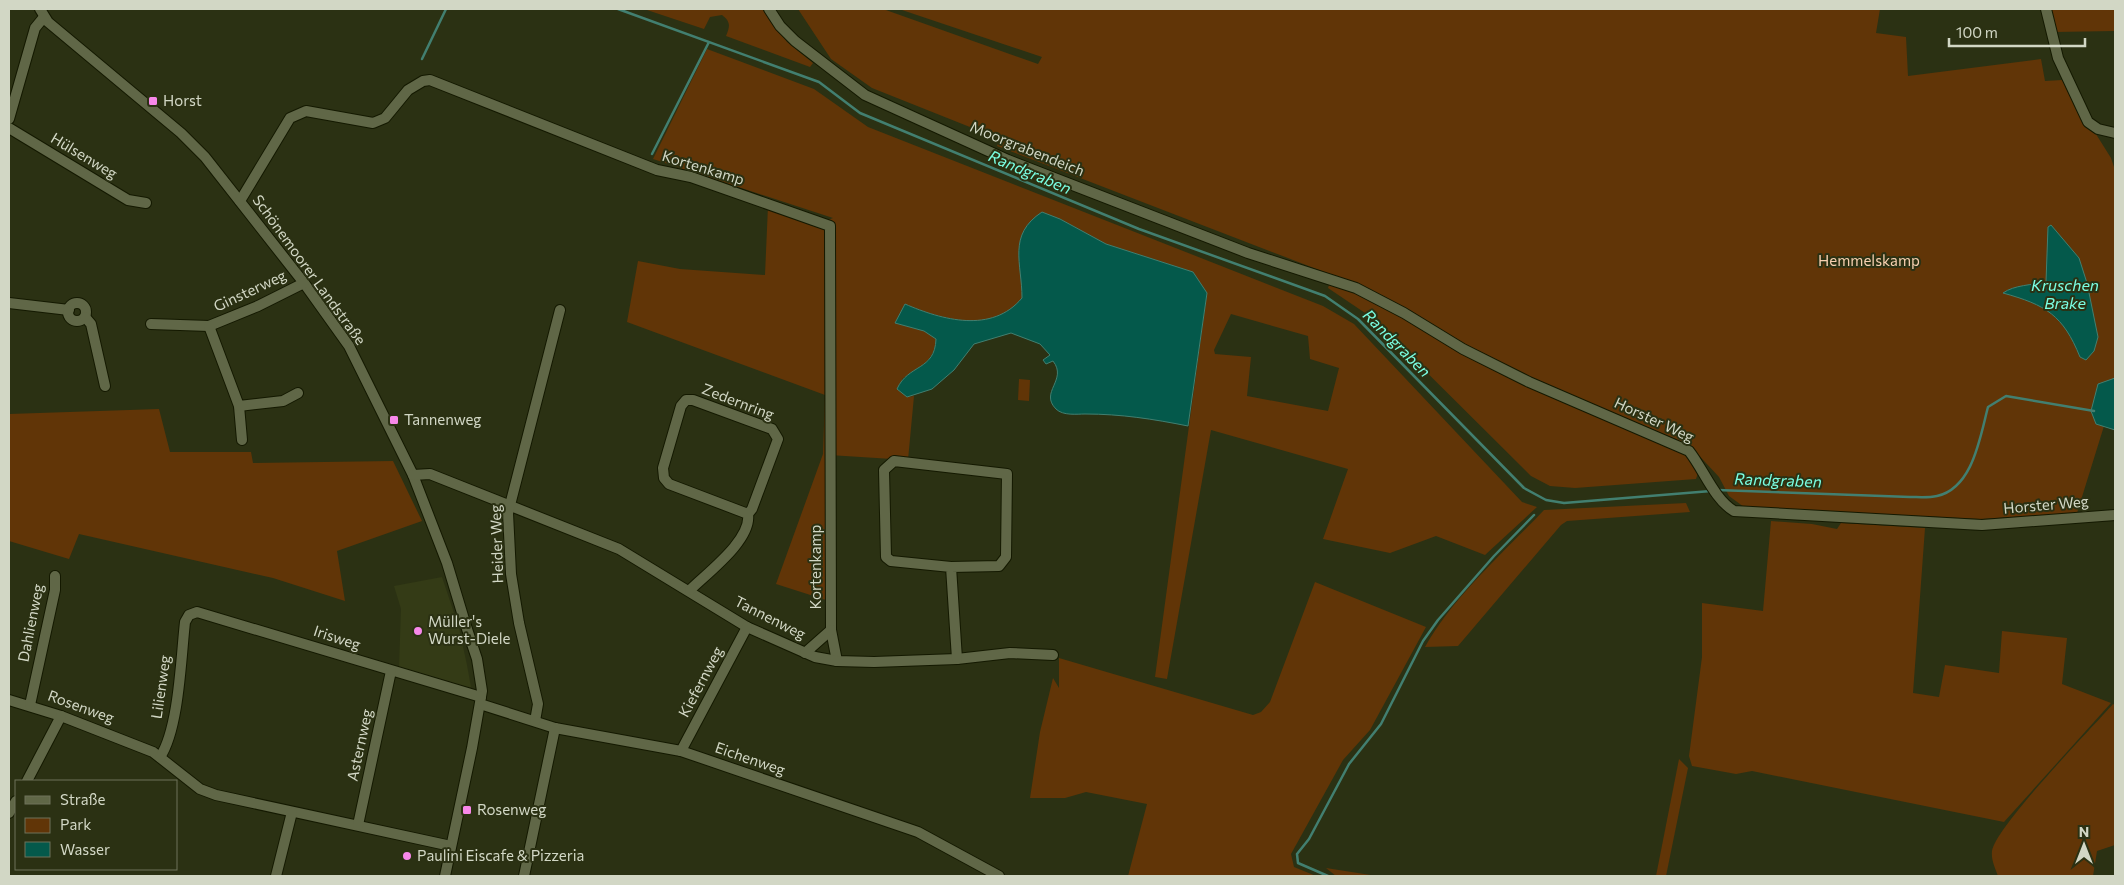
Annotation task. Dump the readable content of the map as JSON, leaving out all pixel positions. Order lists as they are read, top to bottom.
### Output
{
  "streets": {
    "street": [
      "Moorgrabendeich",
      "Hülsenweg",
      "Kortenkamp",
      "Schönemoorer Landstraße",
      "Ginsterweg",
      "Zedernring",
      "Horster Weg",
      "Heider Weg",
      "Tannenweg",
      "Dahlienweg",
      "Irisweg",
      "Kiefernweg",
      "Lilienweg",
      "Rosenweg",
      "Asternweg",
      "Eichenweg"
    ]
  },
  "crossings": [
    ["Moorgrabendeich", "Horster Weg"],
    ["Kortenkamp", "Schönemoorer Landstraße"],
    ["Kortenkamp", "Tannenweg"],
    ["Schönemoorer Landstraße", "Ginsterweg"],
    ["Schönemoorer Landstraße", "Tannenweg"],
    ["Schönemoorer Landstraße", "Irisweg"],
    ["Schönemoorer Landstraße", "Rosenweg"],
    ["Schönemoorer Landstraße", "Eichenweg"],
    ["Zedernring", "Tannenweg"],
    ["Heider Weg", "Tannenweg"],
    ["Heider Weg", "Eichenweg"],
    ["Tannenweg", "Kiefernweg"],
    ["Dahlienweg", "Rosenweg"],
    ["Irisweg", "Lilienweg"],
    ["Irisweg", "Asternweg"],
    ["Irisweg", "Eichenweg"],
    ["Kiefernweg", "Eichenweg"],
    ["Lilienweg", "Rosenweg"],
    ["Rosenweg", "Asternweg"]
  ],
  "water": ["Randgraben", "Kruschen Brake"],
  "parks": ["Hemmelskamp"],
  "places": {
    "transit": ["Horst", "Tannenweg", "Rosenweg"],
    "other": ["Müller's Wurst-Diele", "Paulini Eiscafe & Pizzeria"]
  },
  "legend": ["Straße", "Park", "Wasser"],
  "scale_bar": "100 m",
  "north": "top"
}
